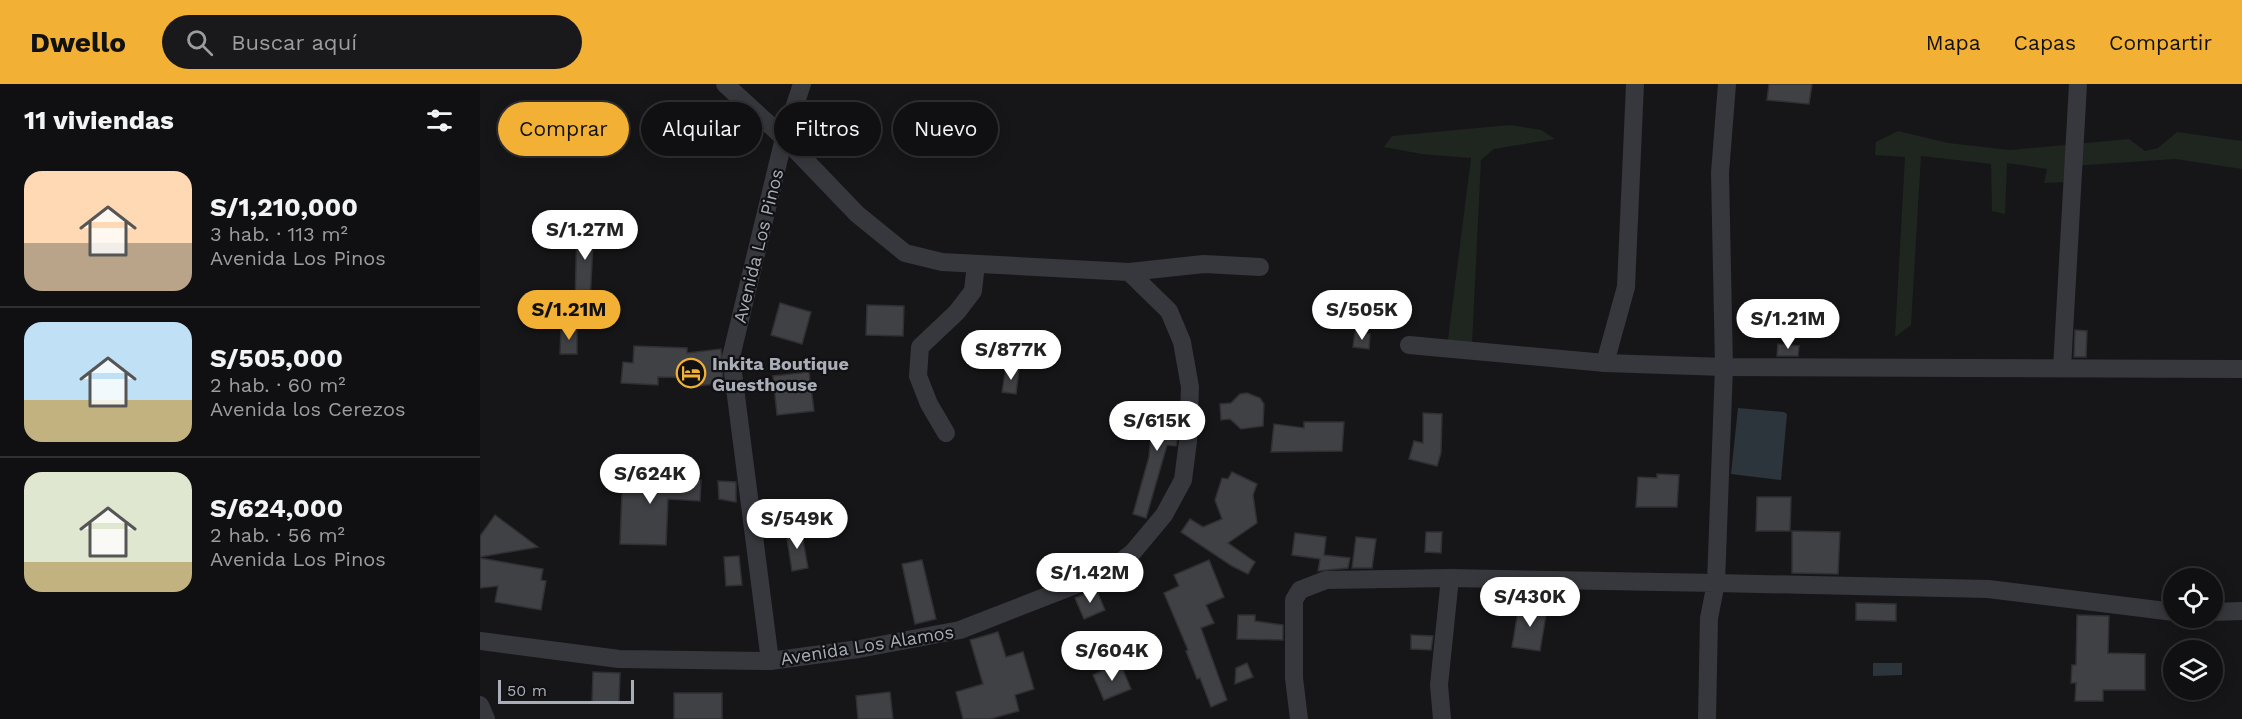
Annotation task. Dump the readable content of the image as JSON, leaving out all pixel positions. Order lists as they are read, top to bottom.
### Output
{
  "streets": {
    "street": ["Avenida Los Pinos", "Avenida Los Alamos"]
  },
  "crossings": [
    ["Avenida Los Pinos", "Avenida Los Alamos"]
  ],
  "places": {
    "hotel": ["Inkita Boutique Guesthouse"]
  },
  "scale_bar": "50 m",
  "page": {
    "header": "Dwello",
    "search": "Buscar aquí",
    "nav": ["Mapa", "Capas", "Compartir"],
    "heading": "11 viviendas",
    "chip": [
      "Comprar",
      "Alquilar",
      "Filtros",
      "Nuevo"
    ],
    "list": [
      {
        "name": "S/1,210,000",
        "note": "3 hab. · 113 m² · Avenida Los Pinos"
      },
      {
        "name": "S/505,000",
        "note": "2 hab. · 60 m² · Avenida los Cerezos"
      },
      {
        "name": "S/624,000",
        "note": "2 hab. · 56 m² · Avenida Los Pinos"
      }
    ],
    "price": [
      "S/1.27M",
      "S/1.21M",
      "S/505K",
      "S/1.21M",
      "S/877K",
      "S/615K",
      "S/624K",
      "S/549K",
      "S/1.42M",
      "S/430K",
      "S/604K"
    ],
    "scale": "50 m"
  }
}
